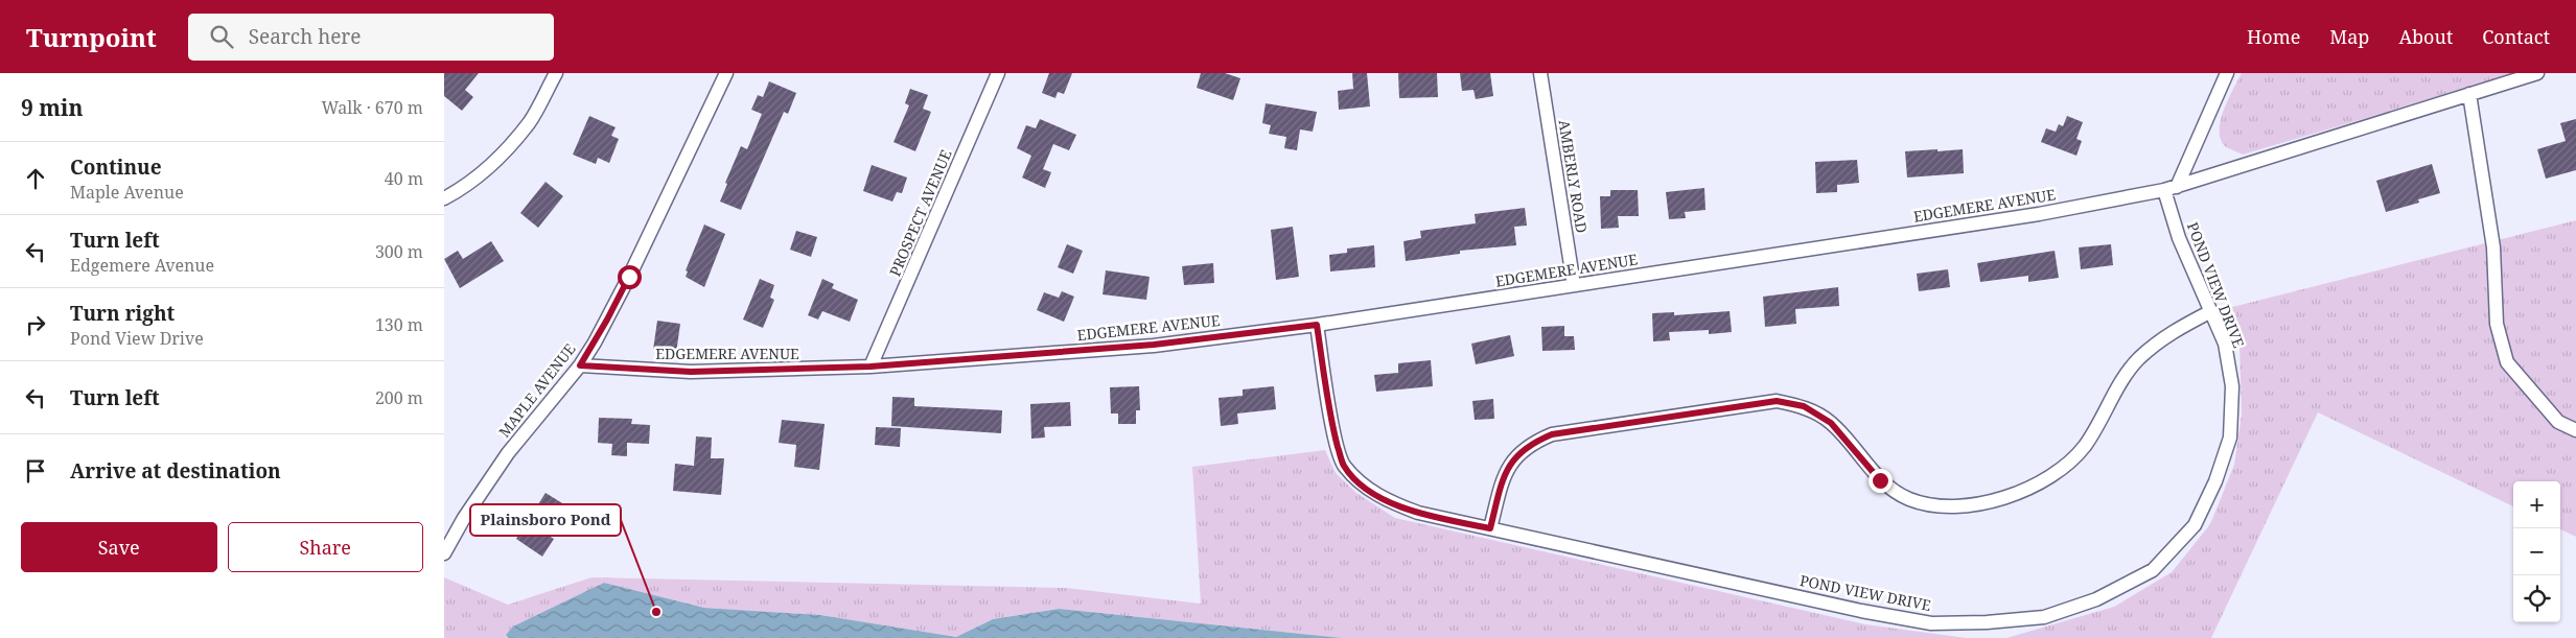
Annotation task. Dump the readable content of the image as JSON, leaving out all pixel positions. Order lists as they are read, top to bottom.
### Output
{
  "streets": {
    "street": [
      "AMBERLY ROAD",
      "EDGEMERE AVENUE",
      "PROSPECT AVENUE",
      "POND VIEW DRIVE",
      "MAPLE AVENUE"
    ]
  },
  "crossings": [
    ["AMBERLY ROAD", "EDGEMERE AVENUE"],
    ["EDGEMERE AVENUE", "PROSPECT AVENUE"],
    ["EDGEMERE AVENUE", "POND VIEW DRIVE"],
    ["EDGEMERE AVENUE", "MAPLE AVENUE"]
  ],
  "places": ["Plainsboro Pond"],
  "page": {
    "header": "Turnpoint",
    "search": "Search here",
    "nav": [
      "Home",
      "Map",
      "About",
      "Contact"
    ],
    "heading": ["9 min", "Walk · 670 m"],
    "list": [
      ["Continue", "Maple Avenue", "40 m"],
      ["Turn left", "Edgemere Avenue", "300 m"],
      ["Turn right", "Pond View Drive", "130 m"],
      ["Turn left", "200 m"],
      "Arrive at destination"
    ],
    "map_buttons": ["+", "−"],
    "buttons": ["Save", "Share"]
  }
}
